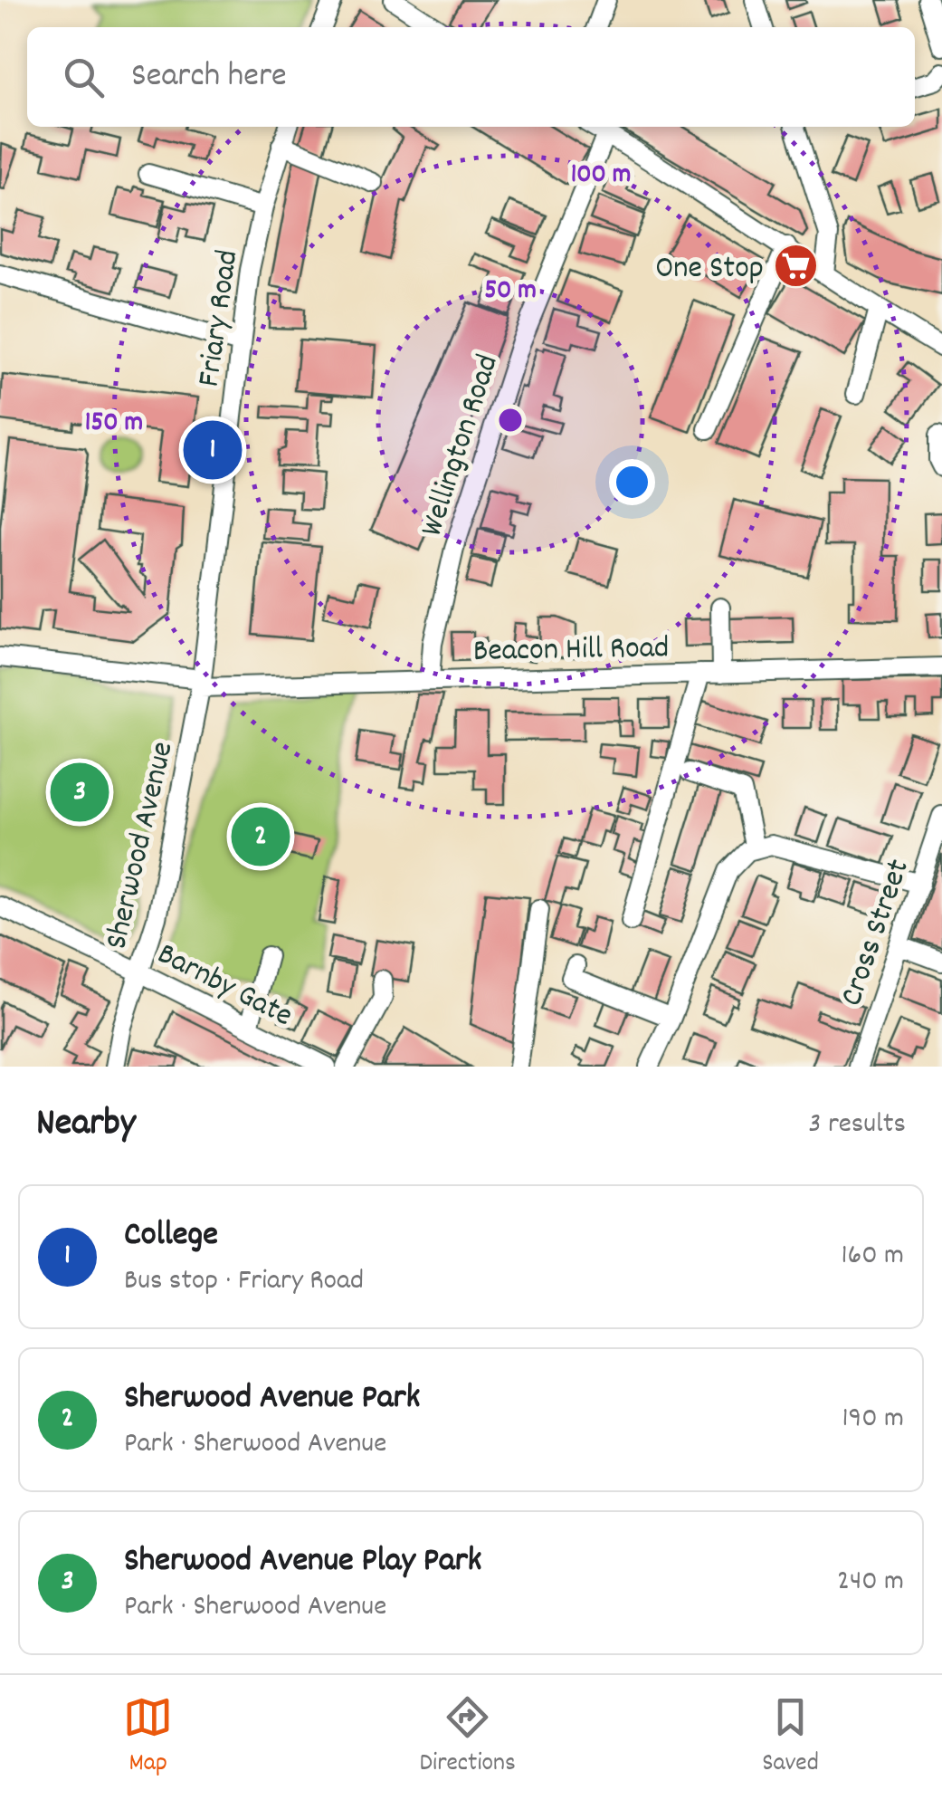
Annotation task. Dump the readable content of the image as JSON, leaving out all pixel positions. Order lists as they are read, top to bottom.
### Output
{
  "streets": {
    "street": [
      "Friary Road",
      "Wellington Road",
      "Beacon Hill Road",
      "Sherwood Avenue",
      "Cross Street",
      "Barnby Gate"
    ]
  },
  "crossings": [
    ["Friary Road", "Beacon Hill Road"],
    ["Friary Road", "Sherwood Avenue"],
    ["Wellington Road", "Beacon Hill Road"],
    ["Beacon Hill Road", "Sherwood Avenue"],
    ["Sherwood Avenue", "Barnby Gate"]
  ],
  "places": {
    "supermarket": ["One Stop"]
  },
  "page": {
    "search": "Search here",
    "pins": ["1", "3", "2"],
    "heading": ["Nearby", "3 results"],
    "list": [
      {
        "mark": "1",
        "name": "College",
        "note": "Bus stop · Friary Road",
        "value": "160 m"
      },
      {
        "mark": "2",
        "name": "Sherwood Avenue Park",
        "note": "Park · Sherwood Avenue",
        "value": "190 m"
      },
      {
        "mark": "3",
        "name": "Sherwood Avenue Play Park",
        "note": "Park · Sherwood Avenue",
        "value": "240 m"
      }
    ],
    "nav": ["Map", "Directions", "Saved"]
  },
  "rings": ["100 m", "50 m", "150 m"]
}
